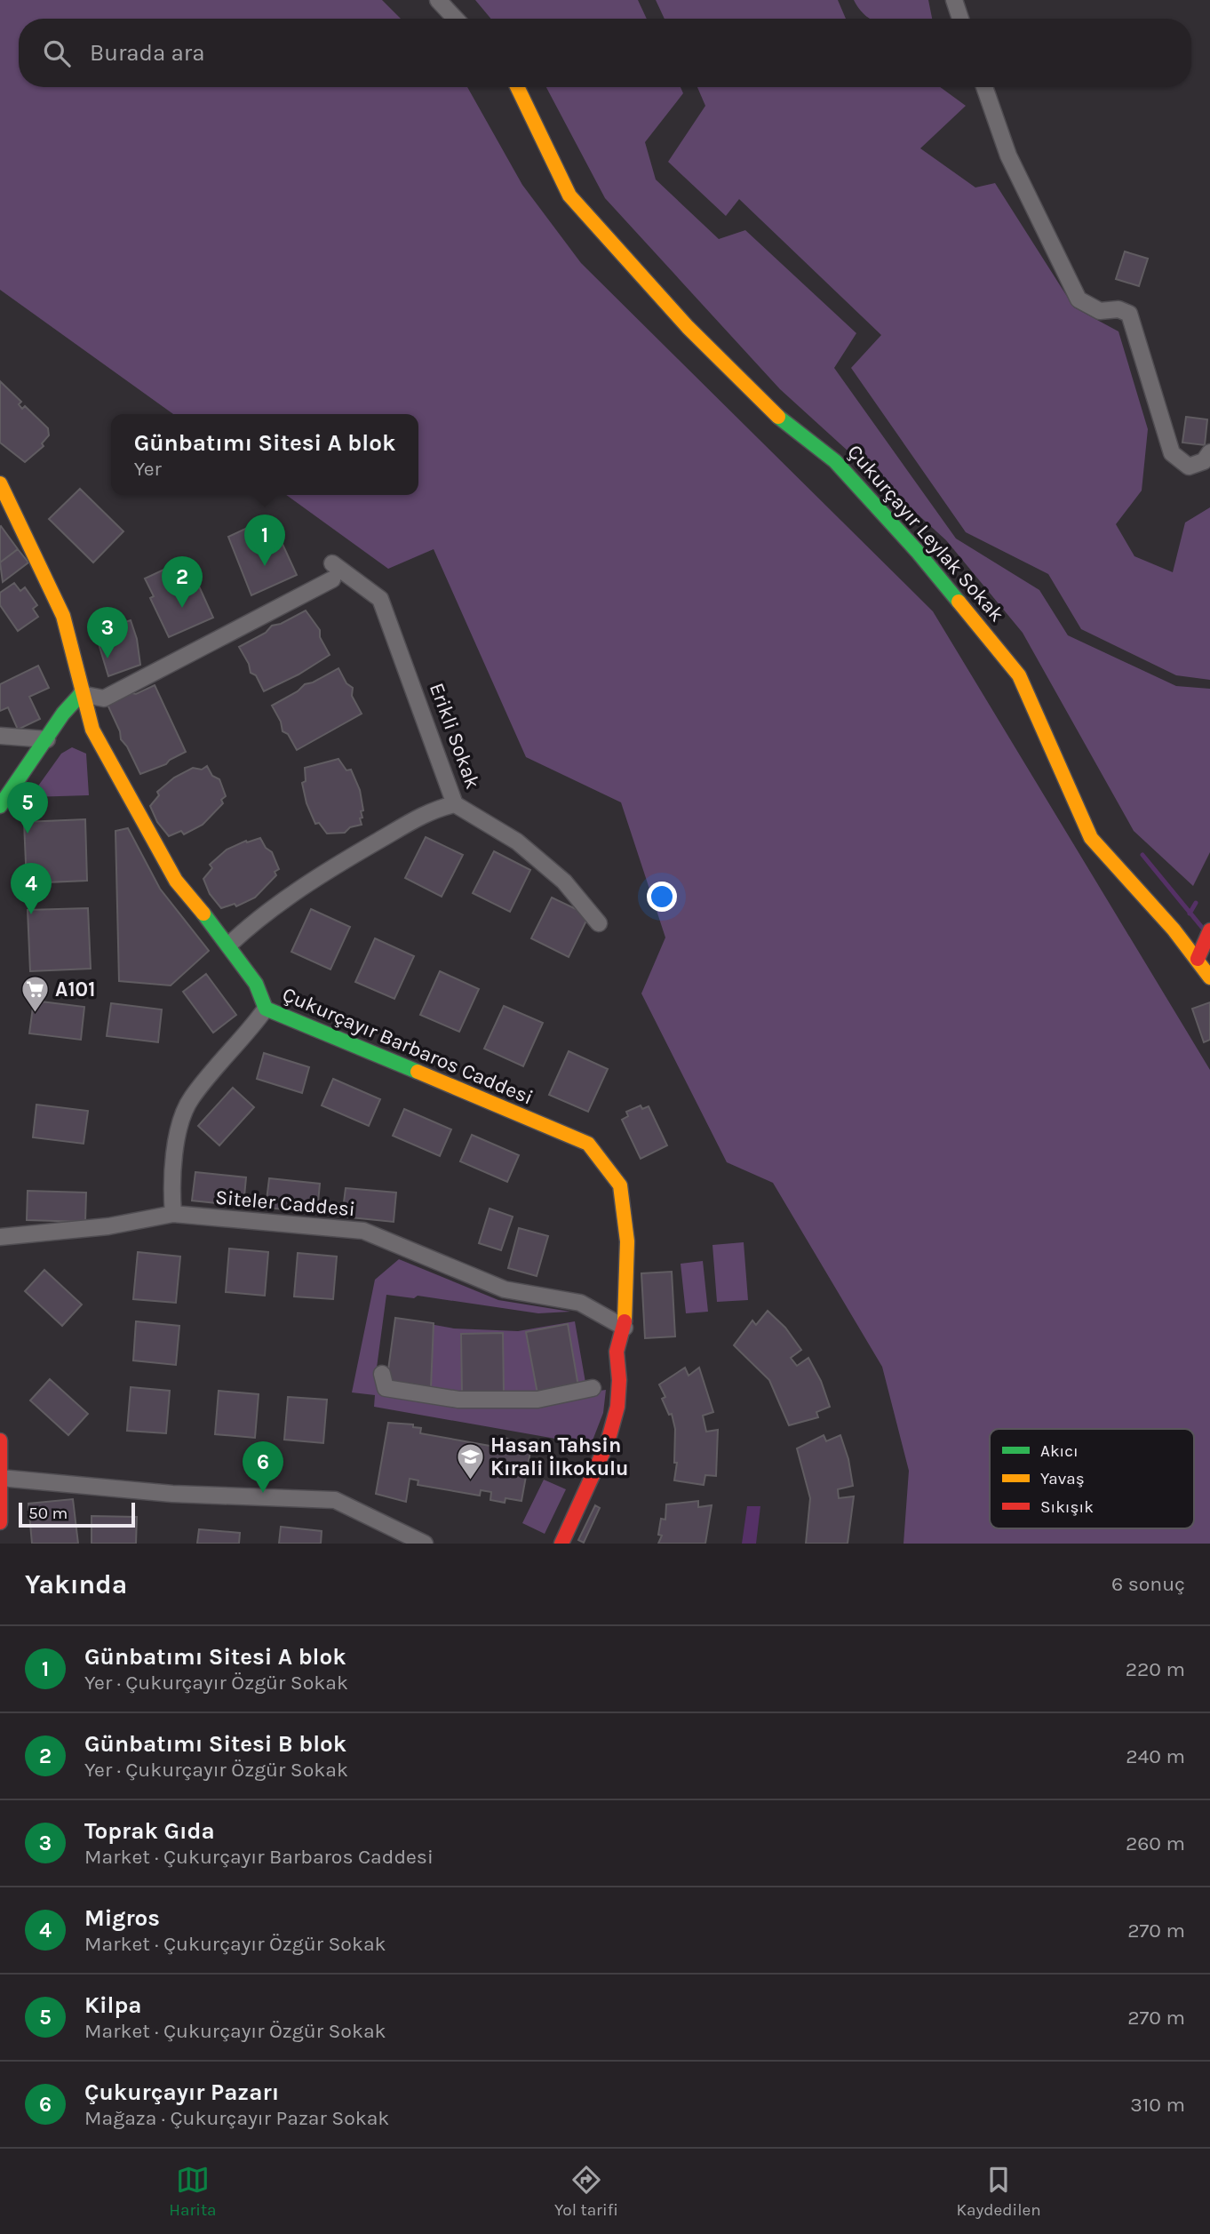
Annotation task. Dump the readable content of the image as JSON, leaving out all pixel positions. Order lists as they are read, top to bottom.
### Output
{
  "streets": {
    "street": [
      "Çukurçayır Leylak Sokak",
      "Erikli Sokak",
      "Çukurçayır Barbaros Caddesi",
      "Siteler Caddesi"
    ]
  },
  "crossings": [
    ["Erikli Sokak", "Çukurçayır Barbaros Caddesi"],
    ["Çukurçayır Barbaros Caddesi", "Siteler Caddesi"]
  ],
  "places": {
    "supermarket": ["A101"],
    "school or university": ["Hasan Tahsin Kırali İlkokulu"]
  },
  "legend": ["Akıcı", "Yavaş", "Sıkışık"],
  "scale_bar": "50 m",
  "page": {
    "search": "Burada ara",
    "popup": ["Günbatımı Sitesi A blok", "Yer"],
    "pins": [
      "1",
      "2",
      "3",
      "5",
      "4",
      "6"
    ],
    "scale": "50 m",
    "heading": ["Yakında", "6 sonuç"],
    "list": [
      {
        "mark": "1",
        "name": "Günbatımı Sitesi A blok",
        "note": "Yer · Çukurçayır Özgür Sokak",
        "value": "220 m"
      },
      {
        "mark": "2",
        "name": "Günbatımı Sitesi B blok",
        "note": "Yer · Çukurçayır Özgür Sokak",
        "value": "240 m"
      },
      {
        "mark": "3",
        "name": "Toprak Gıda",
        "note": "Market · Çukurçayır Barbaros Caddesi",
        "value": "260 m"
      },
      {
        "mark": "4",
        "name": "Migros",
        "note": "Market · Çukurçayır Özgür Sokak",
        "value": "270 m"
      },
      {
        "mark": "5",
        "name": "Kilpa",
        "note": "Market · Çukurçayır Özgür Sokak",
        "value": "270 m"
      },
      {
        "mark": "6",
        "name": "Çukurçayır Pazarı",
        "note": "Mağaza · Çukurçayır Pazar Sokak",
        "value": "310 m"
      }
    ],
    "nav": ["Harita", "Yol tarifi", "Kaydedilen"]
  }
}
